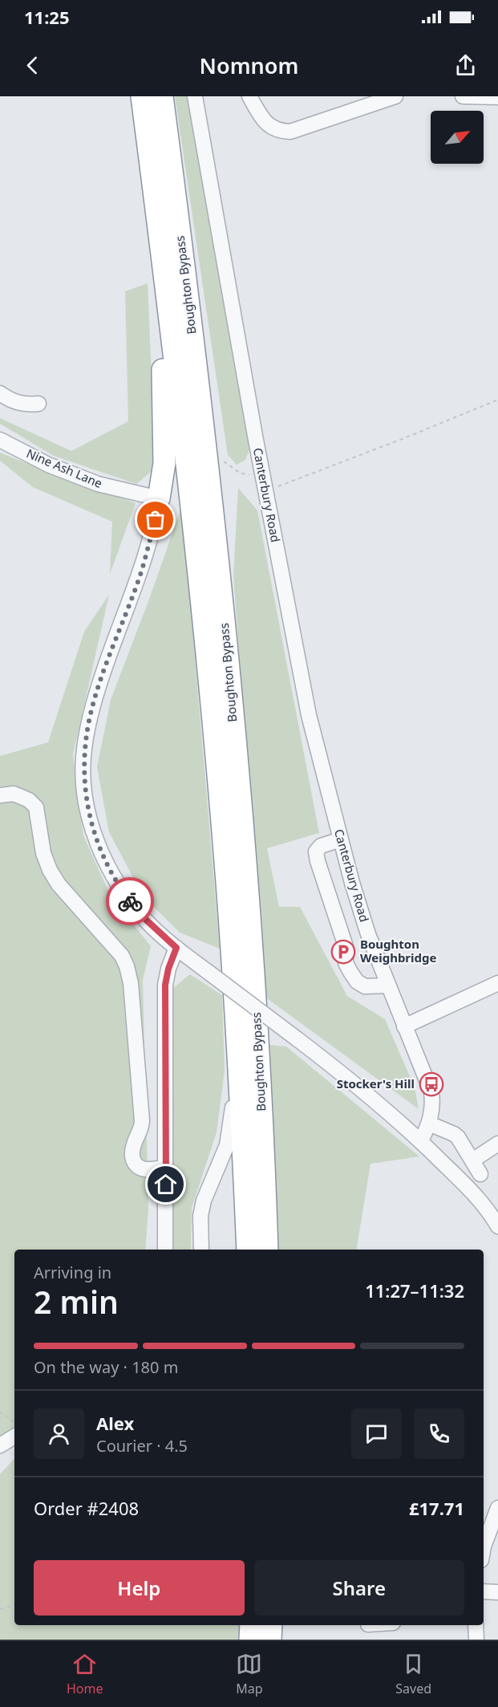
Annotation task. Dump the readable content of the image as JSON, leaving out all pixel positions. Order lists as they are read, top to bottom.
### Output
{
  "streets": {
    "highway": ["Boughton Bypass"],
    "street": ["Nine Ash Lane", "Canterbury Road"]
  },
  "places": {
    "parking": ["Boughton Weighbridge"],
    "bus stop": ["Stocker's Hill"]
  },
  "north": "top right",
  "page": {
    "status": "11:25",
    "header": "Nomnom",
    "heading": ["2 min", "Arriving in", "11:27–11:32"],
    "panel": [
      "Alex",
      "Courier · 4.5",
      "Order #2408",
      "£17.71"
    ],
    "bar": "On the way · 180 m",
    "buttons": ["Help", "Share"],
    "tabs": ["Home", "Map", "Saved"]
  }
}
